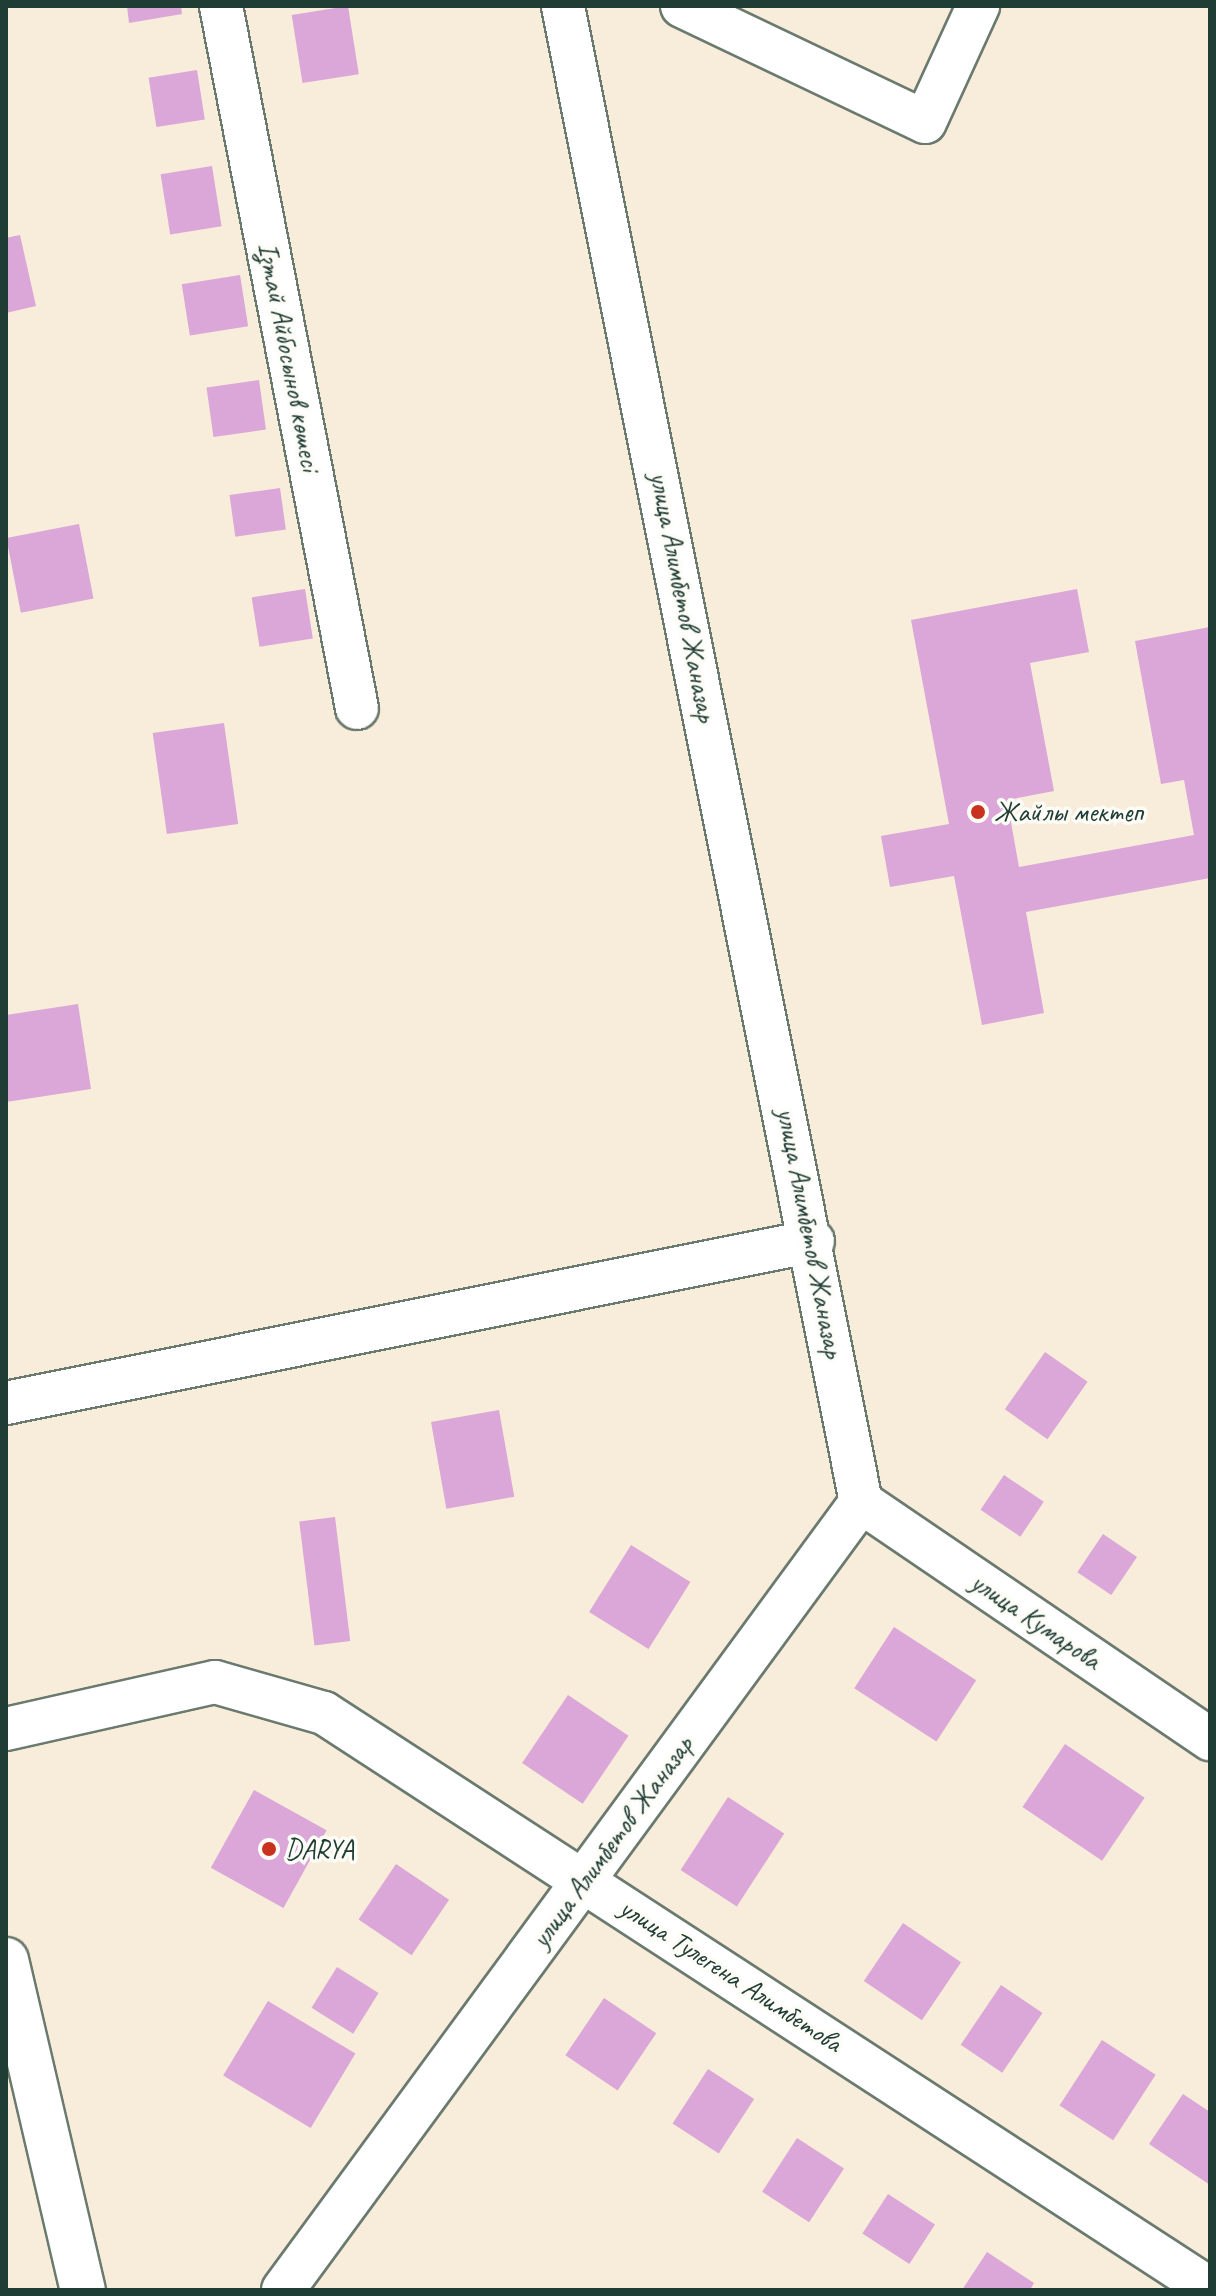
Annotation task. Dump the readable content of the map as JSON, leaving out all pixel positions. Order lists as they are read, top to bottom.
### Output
{
  "streets": {
    "street": [
      "Ізтай Айбосынов көшесі",
      "улица Алимбетов Жаназар",
      "улица Кумарова",
      "улица Тулегена Алимбетова"
    ]
  },
  "crossings": [
    ["улица Алимбетов Жаназар", "улица Кумарова"],
    ["улица Алимбетов Жаназар", "улица Тулегена Алимбетова"]
  ],
  "places": ["Жайлы мектеп", "DARYA"]
}
